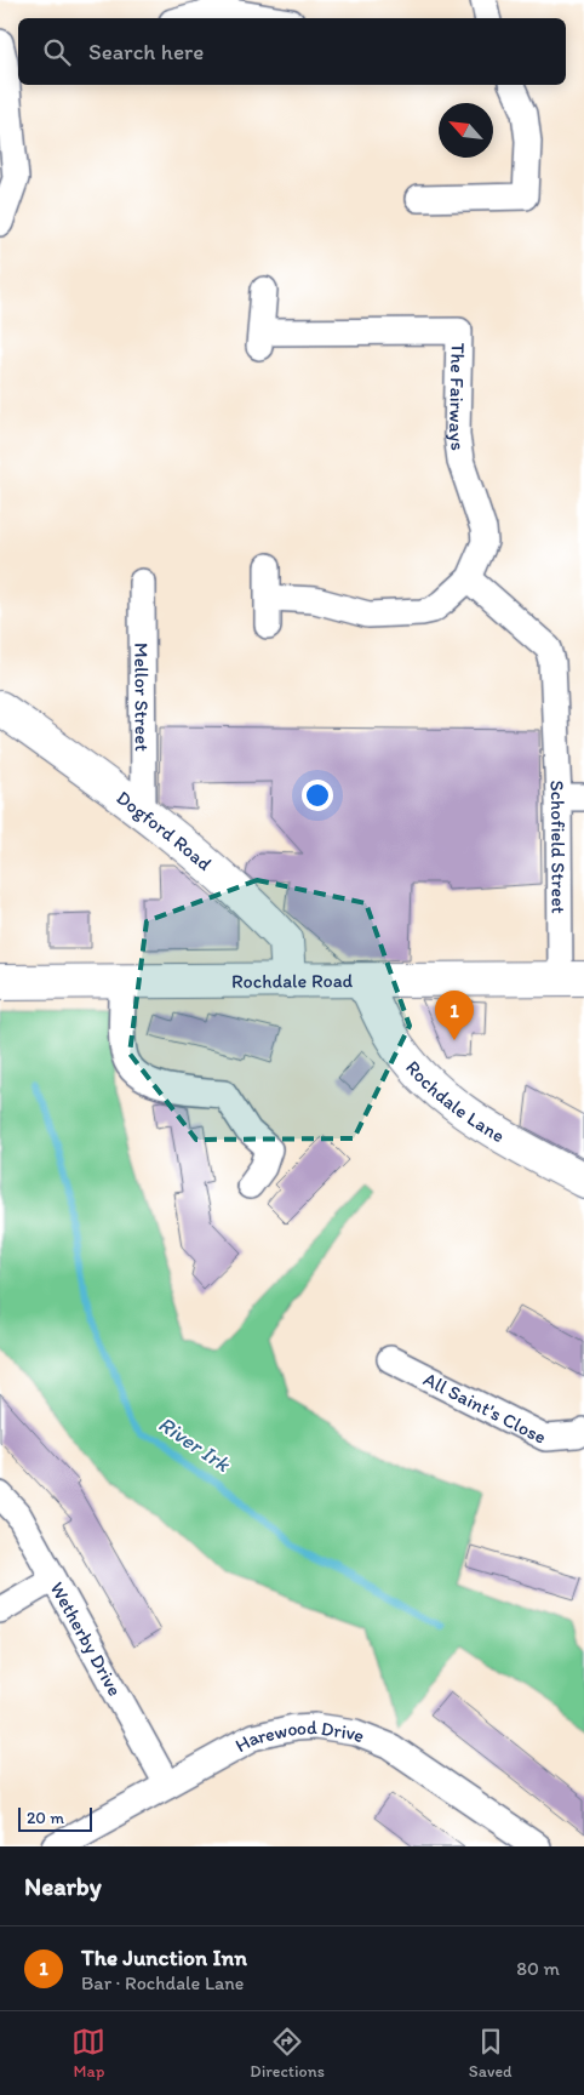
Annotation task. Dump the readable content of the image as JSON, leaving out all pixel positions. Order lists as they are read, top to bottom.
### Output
{
  "streets": {
    "street": [
      "The Fairways",
      "Mellor Street",
      "Dogford Road",
      "Schofield Street",
      "Rochdale Road",
      "Rochdale Lane",
      "All Saint's Close",
      "Wetherby Drive",
      "Harewood Drive"
    ]
  },
  "crossings": [
    ["The Fairways", "Schofield Street"],
    ["Mellor Street", "Dogford Road"],
    ["Dogford Road", "Rochdale Road"],
    ["Schofield Street", "Rochdale Road"],
    ["Rochdale Road", "Rochdale Lane"],
    ["Wetherby Drive", "Harewood Drive"]
  ],
  "water": ["River Irk"],
  "scale_bar": "20 m",
  "north": "top left",
  "page": {
    "search": "Search here",
    "pins": "1",
    "scale": "20 m",
    "heading": "Nearby",
    "list": [
      {
        "mark": "1",
        "name": "The Junction Inn",
        "note": "Bar · Rochdale Lane",
        "value": "80 m"
      }
    ],
    "nav": ["Map", "Directions", "Saved"]
  }
}
